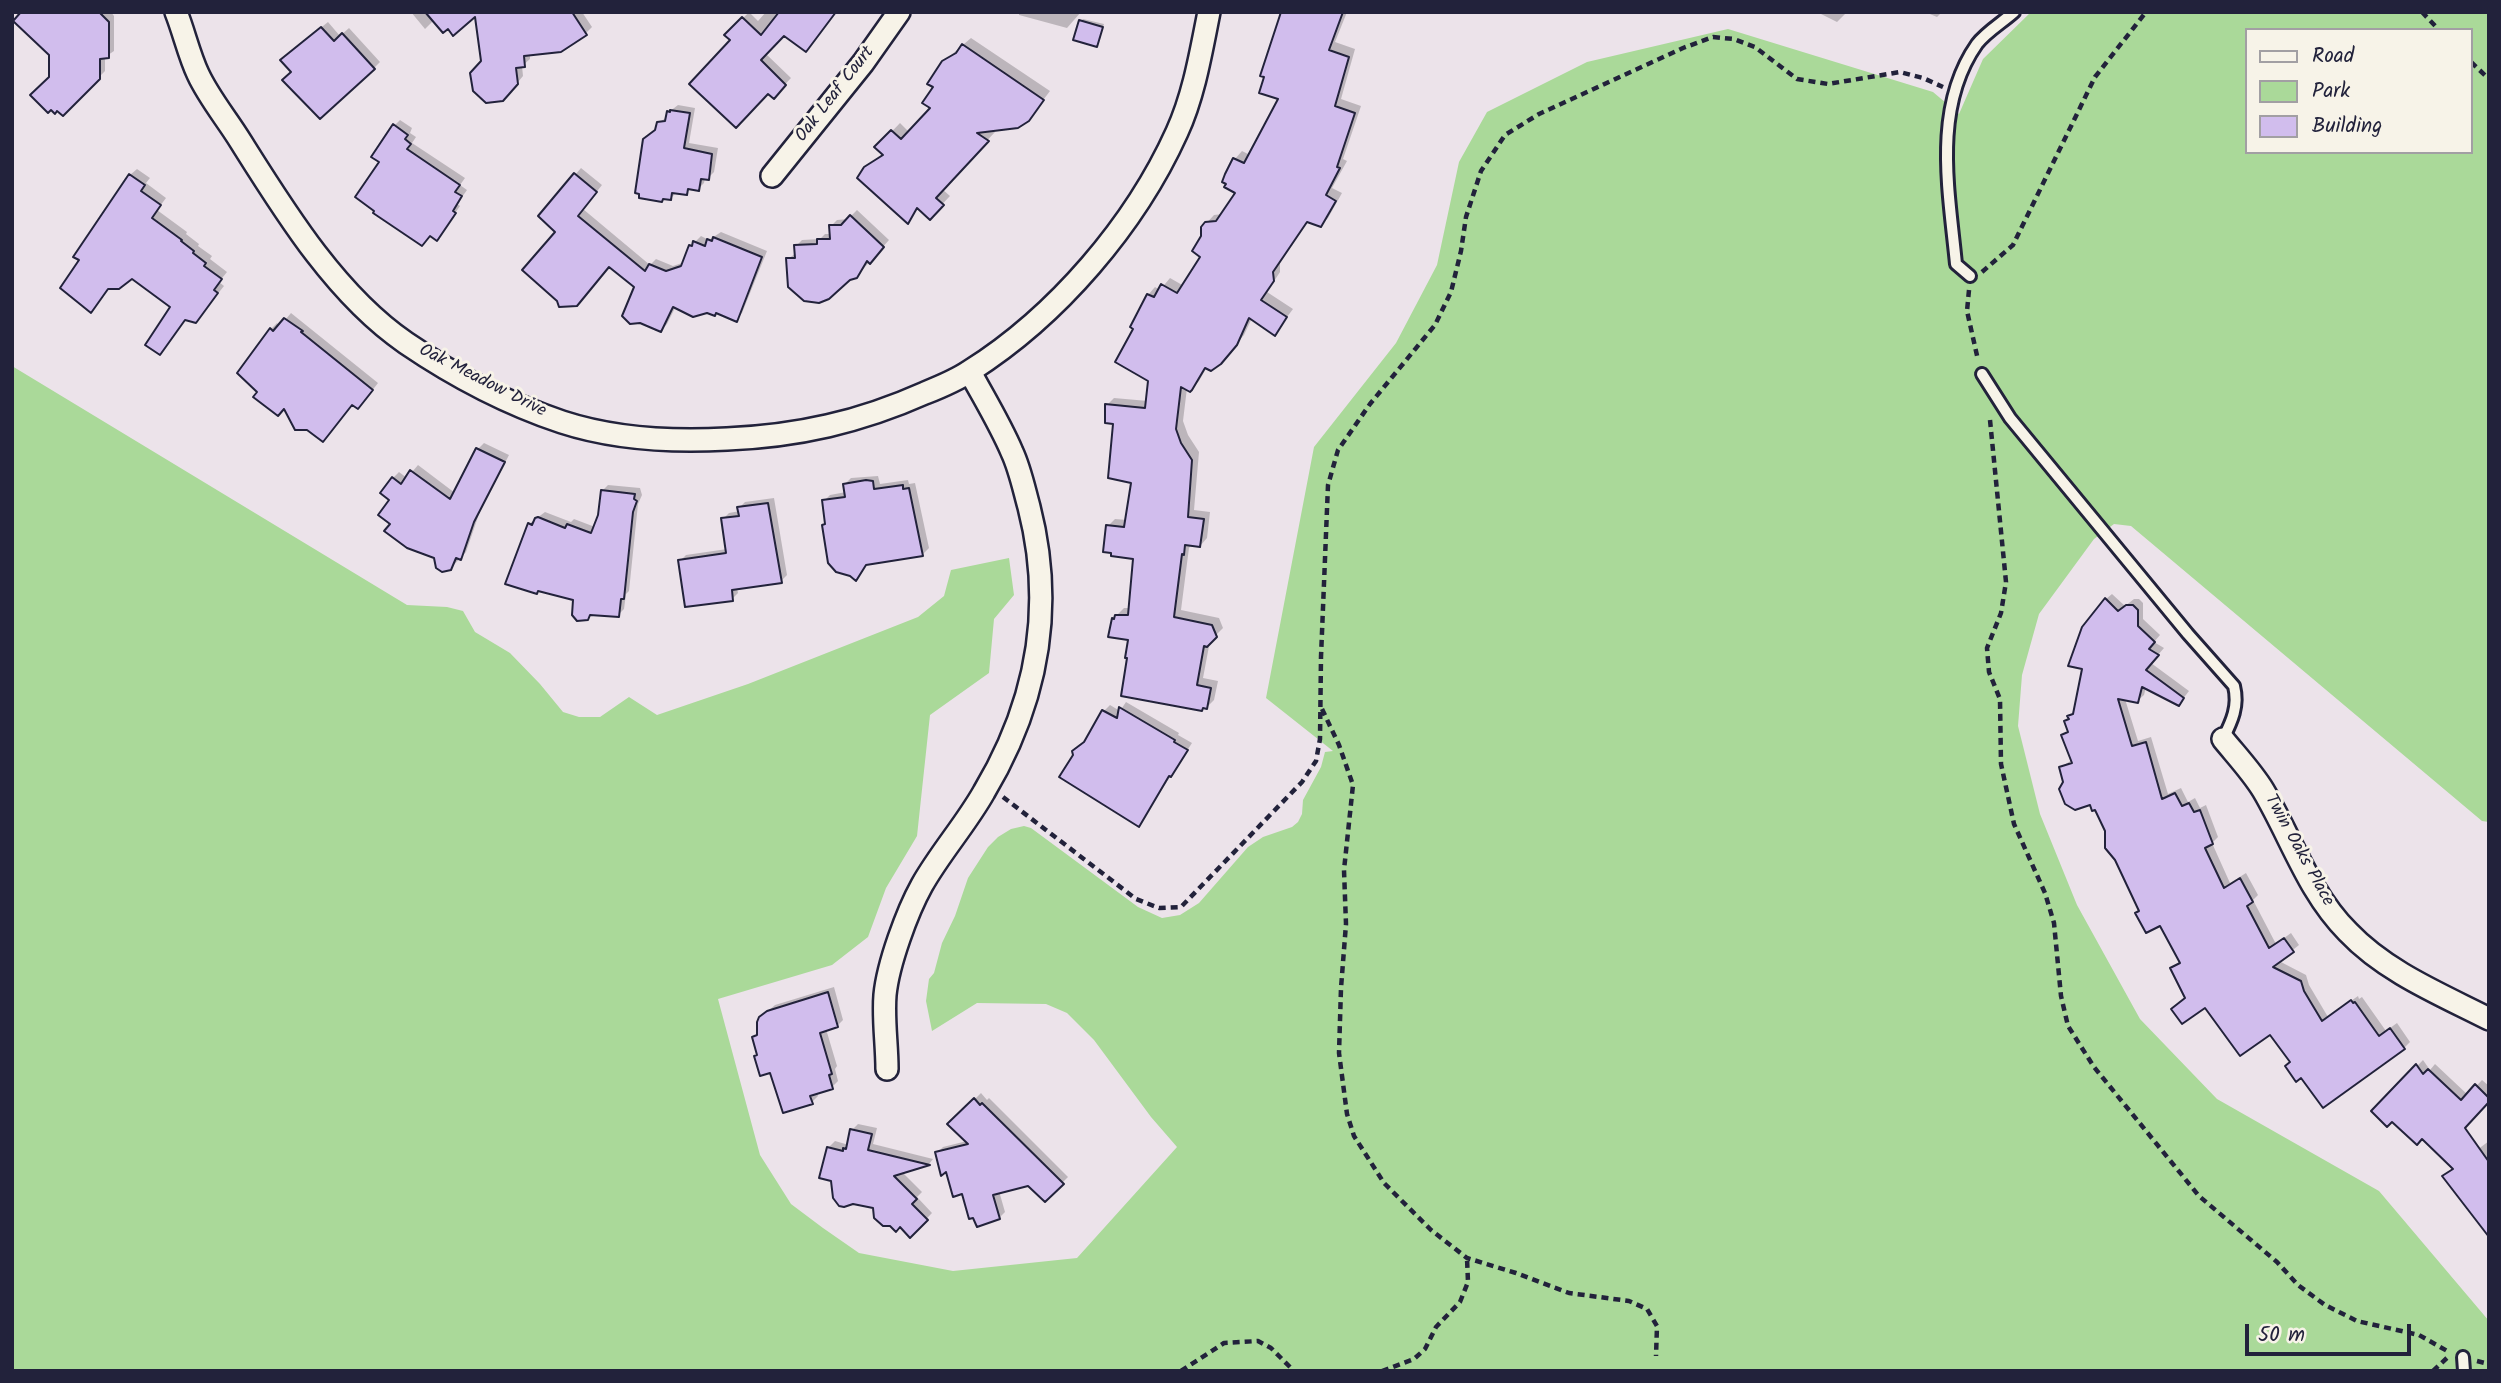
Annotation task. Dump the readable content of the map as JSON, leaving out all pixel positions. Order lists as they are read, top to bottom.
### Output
{
  "streets": {
    "street": ["Oak Leaf Court", "Oak Meadow Drive", "Twin Oaks Place"]
  },
  "legend": ["Road", "Park", "Building"],
  "scale_bar": "50 m"
}
